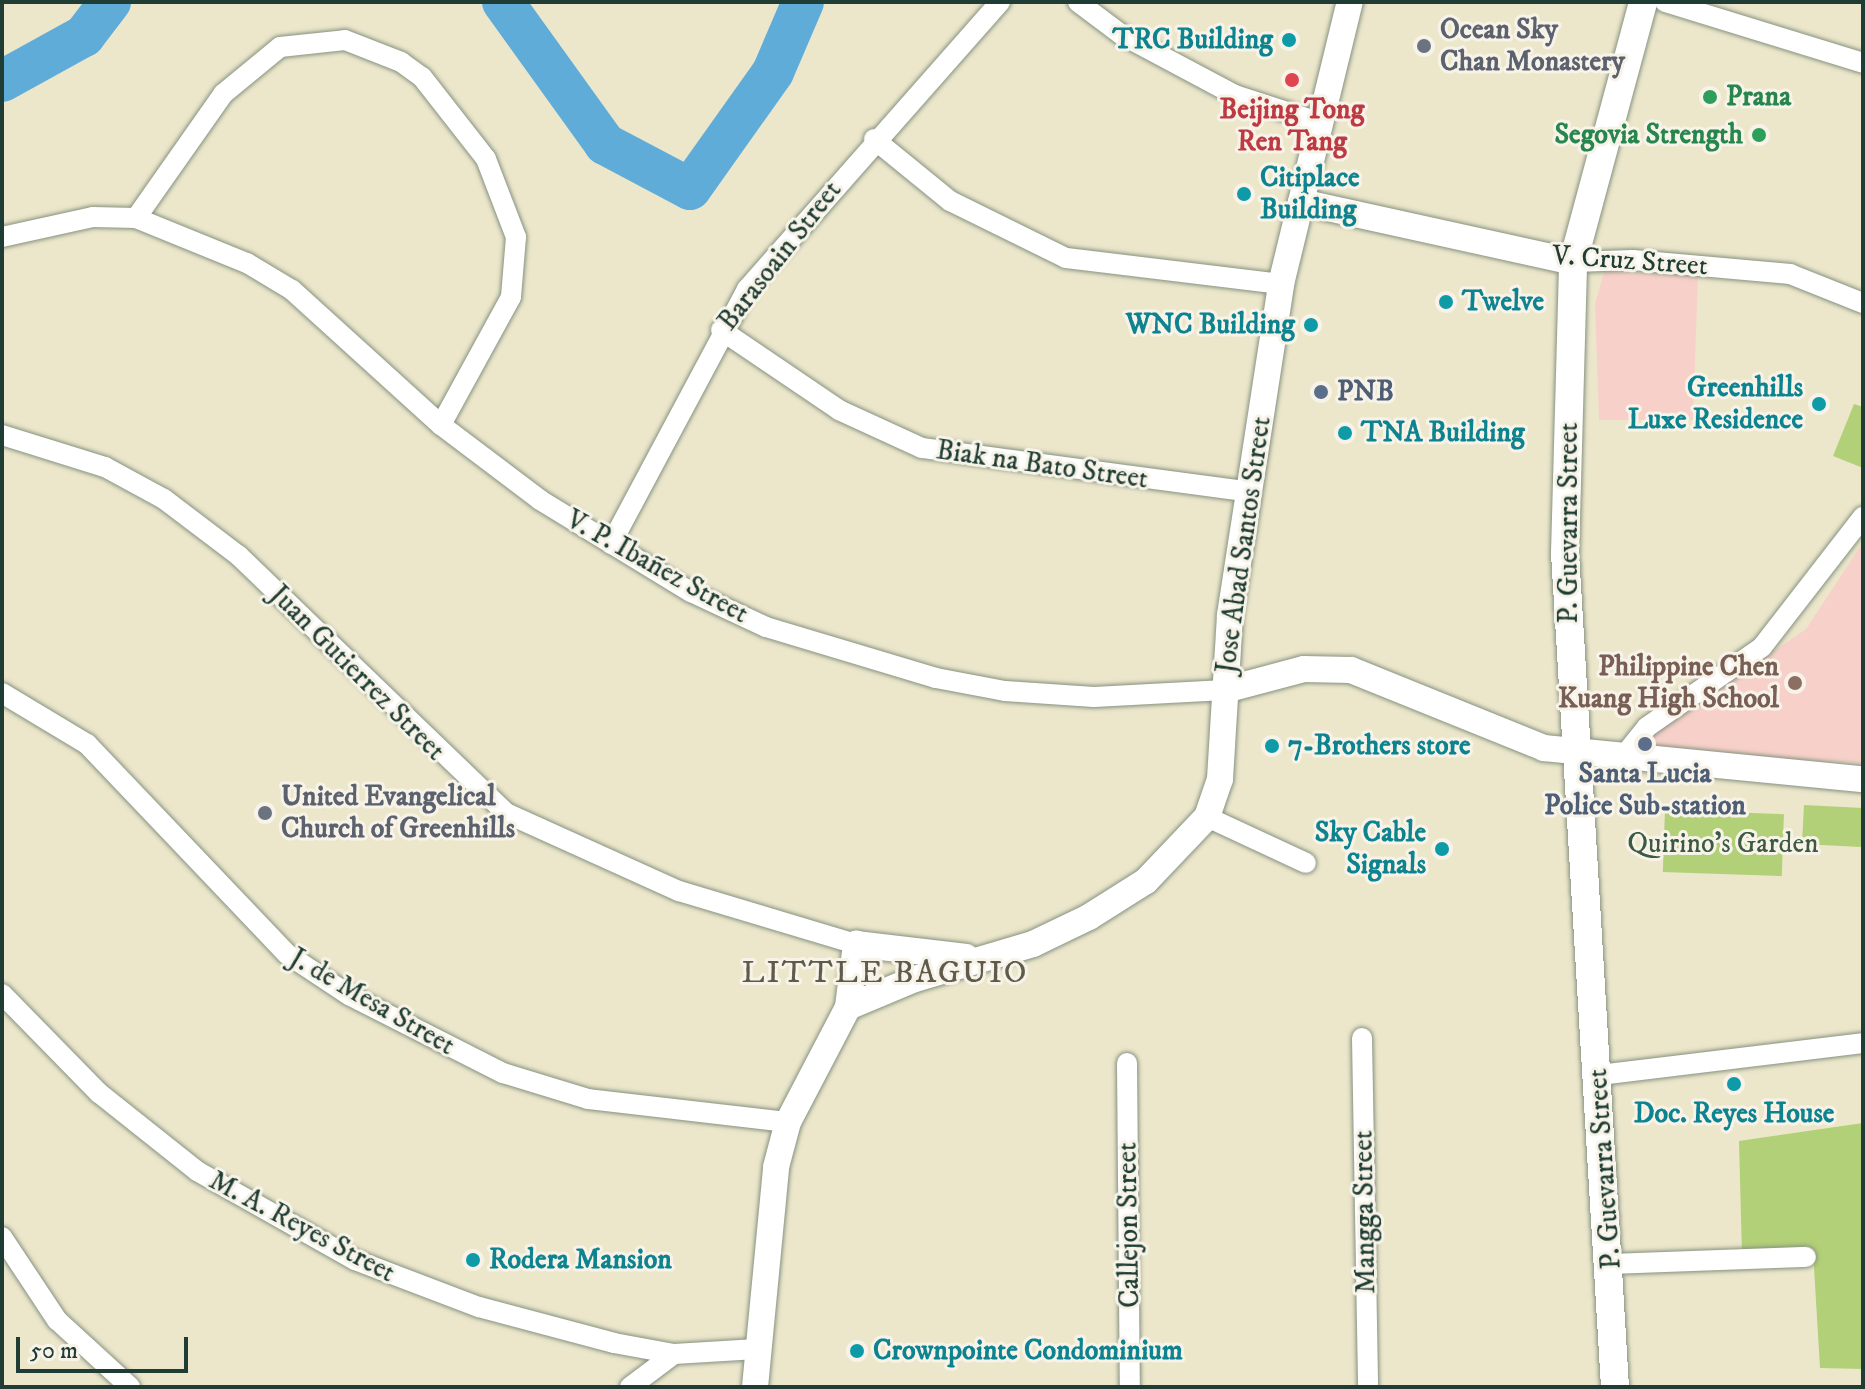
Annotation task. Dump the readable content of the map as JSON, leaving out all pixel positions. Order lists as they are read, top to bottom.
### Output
{
  "streets": {
    "main road": ["P. Guevarra Street"],
    "street": [
      "Barasoain Street",
      "V. Cruz Street",
      "Biak na Bato Street",
      "Jose Abad Santos Street",
      "V. P. Ibañez Street",
      "Juan Gutierrez Street",
      "J. de Mesa Street",
      "Mangga Street",
      "Callejon Street",
      "M. A. Reyes Street"
    ]
  },
  "crossings": [
    ["Barasoain Street", "Biak na Bato Street"],
    ["Barasoain Street", "V. P. Ibañez Street"],
    ["V. Cruz Street", "P. Guevarra Street"],
    ["V. Cruz Street", "Jose Abad Santos Street"],
    ["Biak na Bato Street", "Jose Abad Santos Street"],
    ["P. Guevarra Street", "V. P. Ibañez Street"],
    ["Jose Abad Santos Street", "V. P. Ibañez Street"],
    ["Jose Abad Santos Street", "Juan Gutierrez Street"]
  ],
  "districts": ["LITTLE BAGUIO"],
  "parks": ["Quirino's Garden"],
  "places": [
    "TRC Building",
    "Ocean Sky Chan Monastery",
    "Beijing Tong Ren Tang",
    "Prana",
    "Segovia Strength",
    "Citiplace Building",
    "Twelve",
    "WNC Building",
    "PNB",
    "Greenhills Luxe Residence",
    "TNA Building",
    "Philippine Chen Kuang High School",
    "Santa Lucia Police Sub-station",
    "7-Brothers store",
    "United Evangelical Church of Greenhills",
    "Sky Cable Signals",
    "Doc. Reyes House",
    "Rodera Mansion",
    "Crownpointe Condominium"
  ],
  "scale_bar": "50 m"
}
